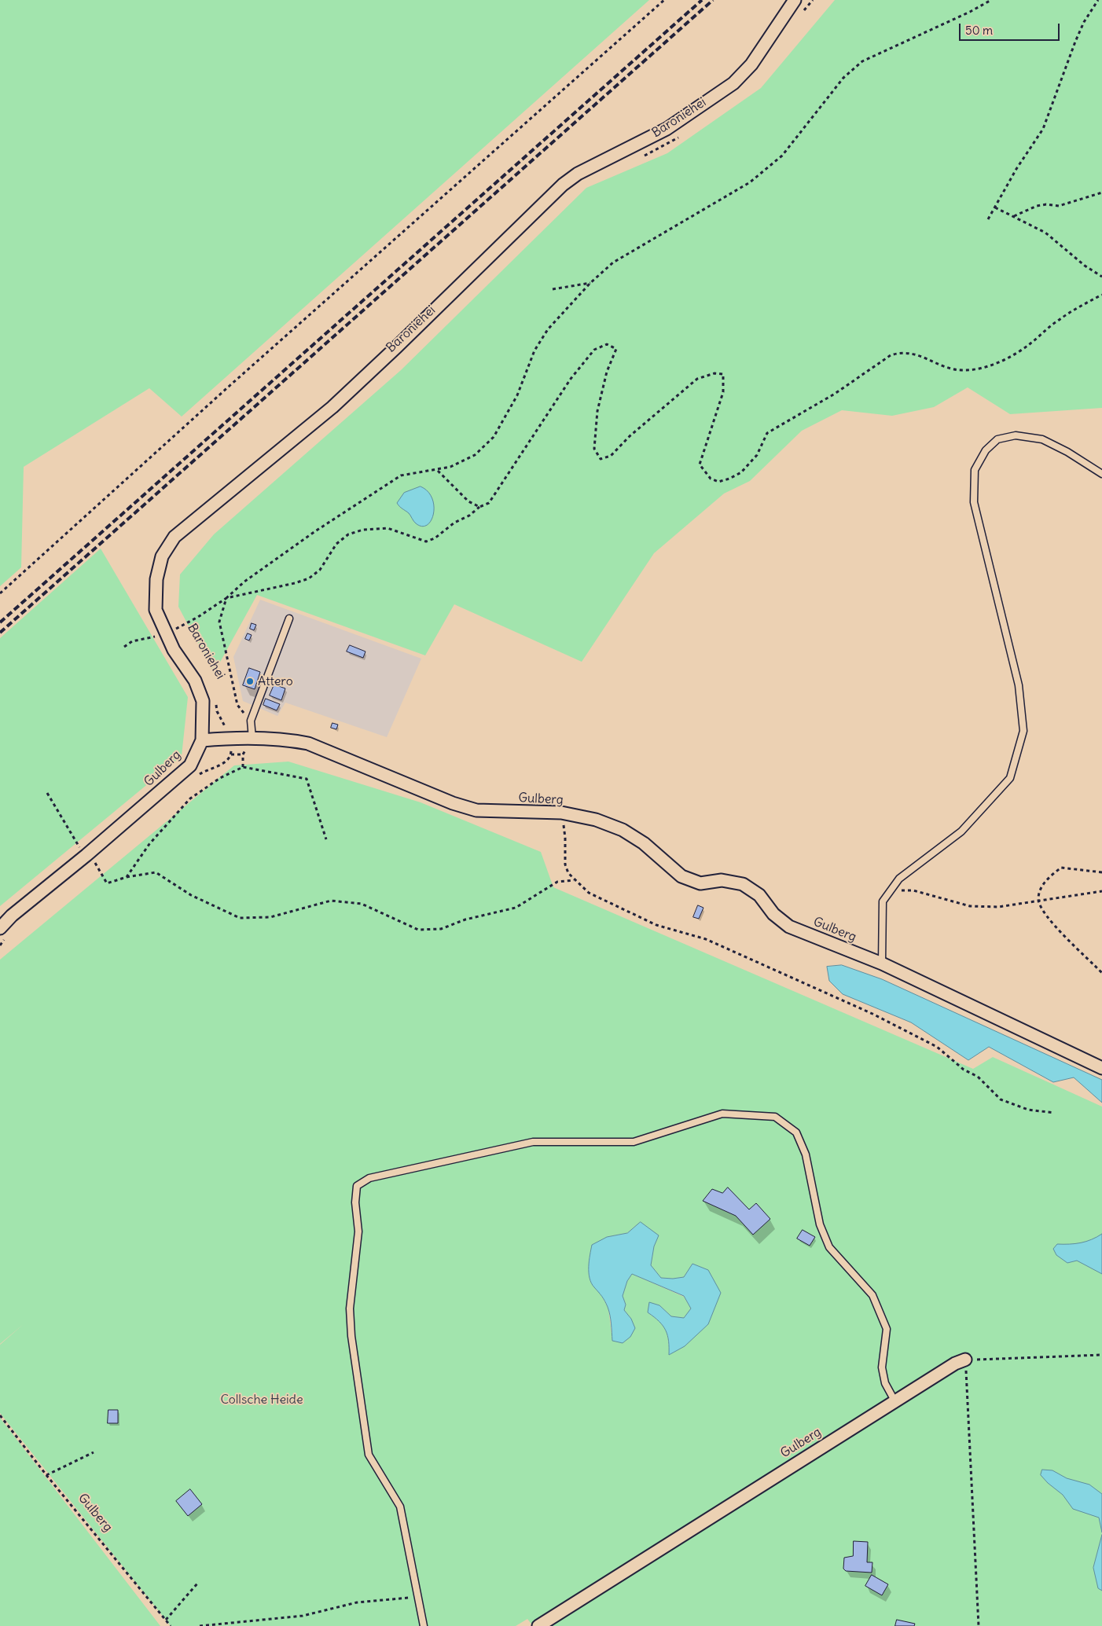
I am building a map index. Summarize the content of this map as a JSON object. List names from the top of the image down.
{
  "streets": {
    "street": ["Baroniehei", "Gulberg"]
  },
  "crossings": [
    ["Baroniehei", "Gulberg"]
  ],
  "parks": ["Collsche Heide"],
  "places": ["Attero"],
  "scale_bar": "50 m"
}
